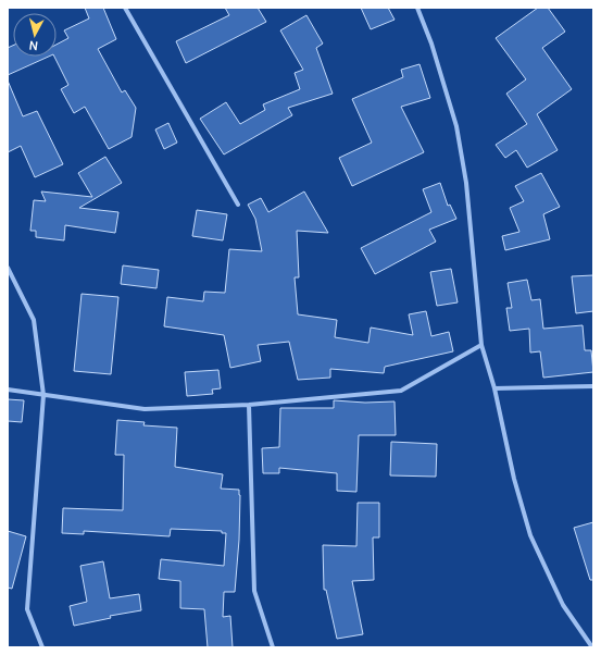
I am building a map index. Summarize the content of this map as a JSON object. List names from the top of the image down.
{
  "north": "bottom"
}
